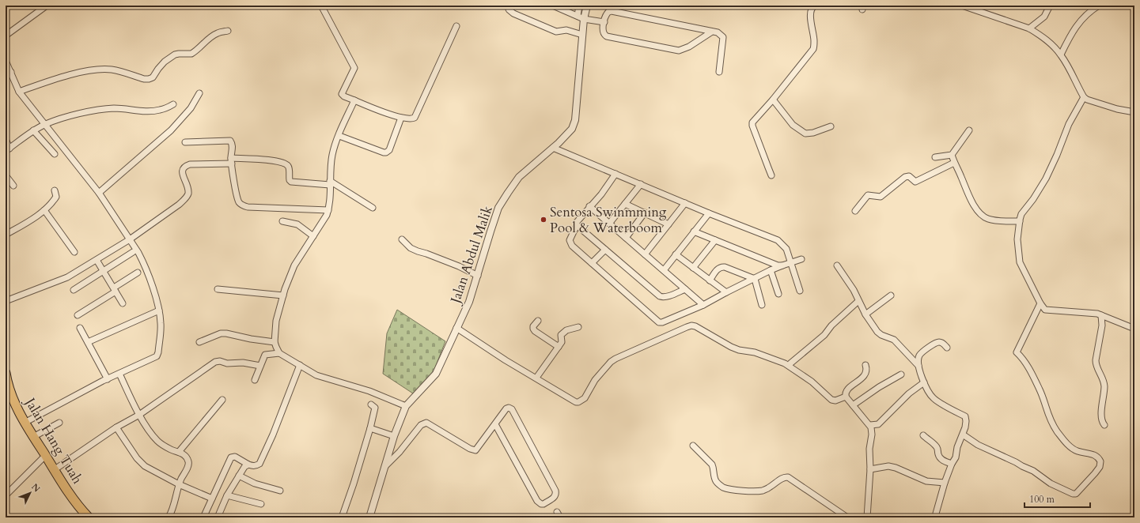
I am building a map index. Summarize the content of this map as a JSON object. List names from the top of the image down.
{
  "streets": {
    "main road": ["Jalan Hang Tuah"],
    "street": ["Jalan Abdul Malik"]
  },
  "places": ["Sentosa Swinmming Pool & Waterboom"],
  "scale_bar": "100 m",
  "north": "top right"
}
